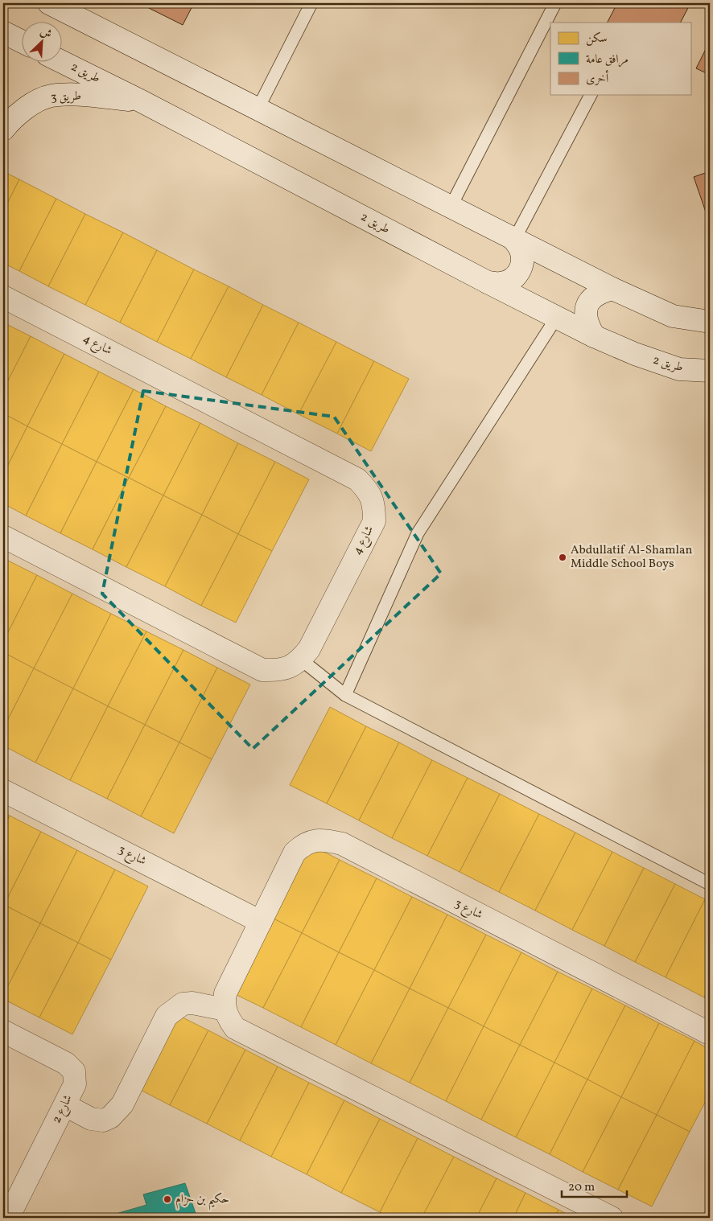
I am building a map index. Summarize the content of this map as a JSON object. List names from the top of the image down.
{
  "streets": {
    "street": [
      "طريق 2",
      "طريق 3",
      "شارع 4",
      "شارع 3",
      "شارع 2"
    ]
  },
  "crossings": [
    ["طريق 2", "طريق 3"]
  ],
  "places": ["Abdullatif Al-Shamlan Middle School Boys", "حكيم بن حزام"],
  "legend": ["سكن", "مرافق عامة", "أخرى"],
  "scale_bar": "20 m",
  "north": "top right"
}
